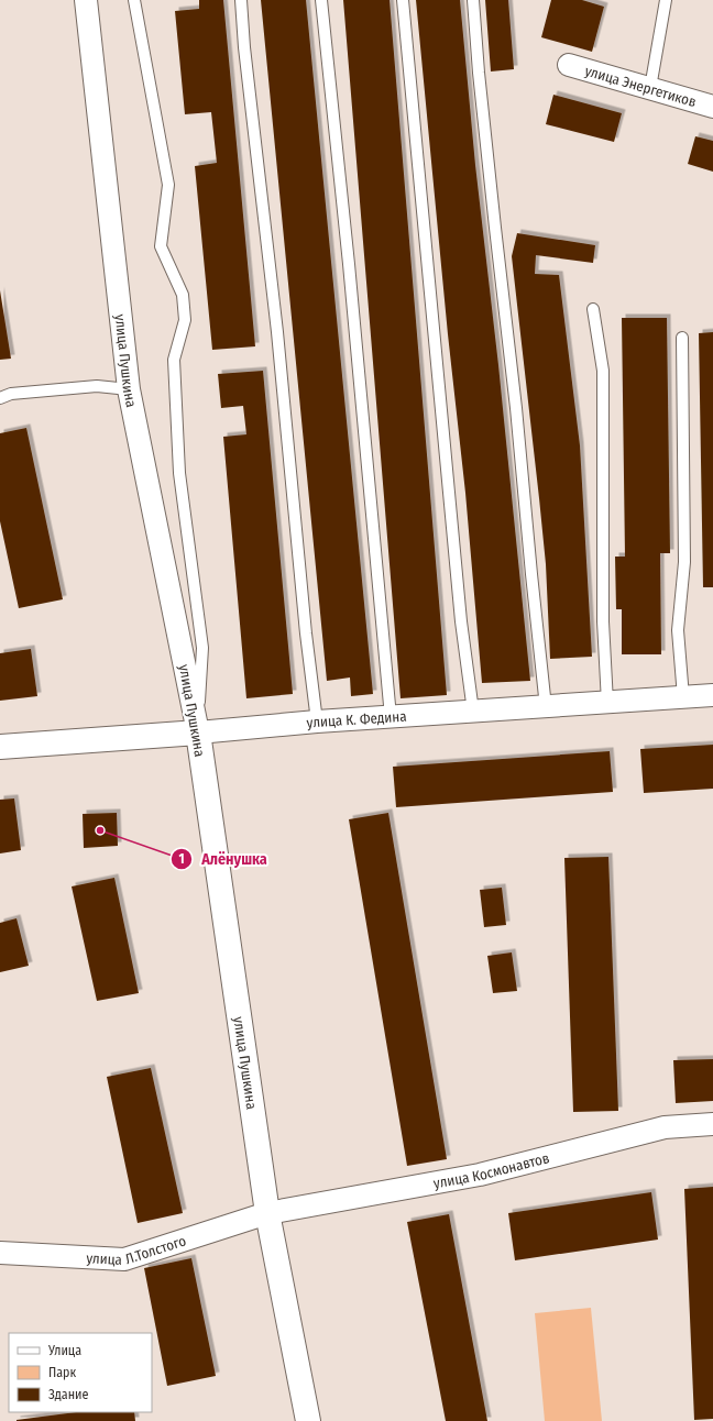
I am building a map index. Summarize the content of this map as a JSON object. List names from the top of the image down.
{
  "streets": {
    "street": [
      "улица Энергетиков",
      "улица Пушкина",
      "улица К. Федина",
      "улица Космонавтов",
      "улица Л.Толстого"
    ]
  },
  "crossings": [
    ["улица Пушкина", "улица К. Федина"],
    ["улица Пушкина", "улица Космонавтов"],
    ["улица Пушкина", "улица Л.Толстого"],
    ["улица Космонавтов", "улица Л.Толстого"]
  ],
  "places": ["Алёнушка"],
  "legend": ["Улица", "Парк", "Здание"]
}
